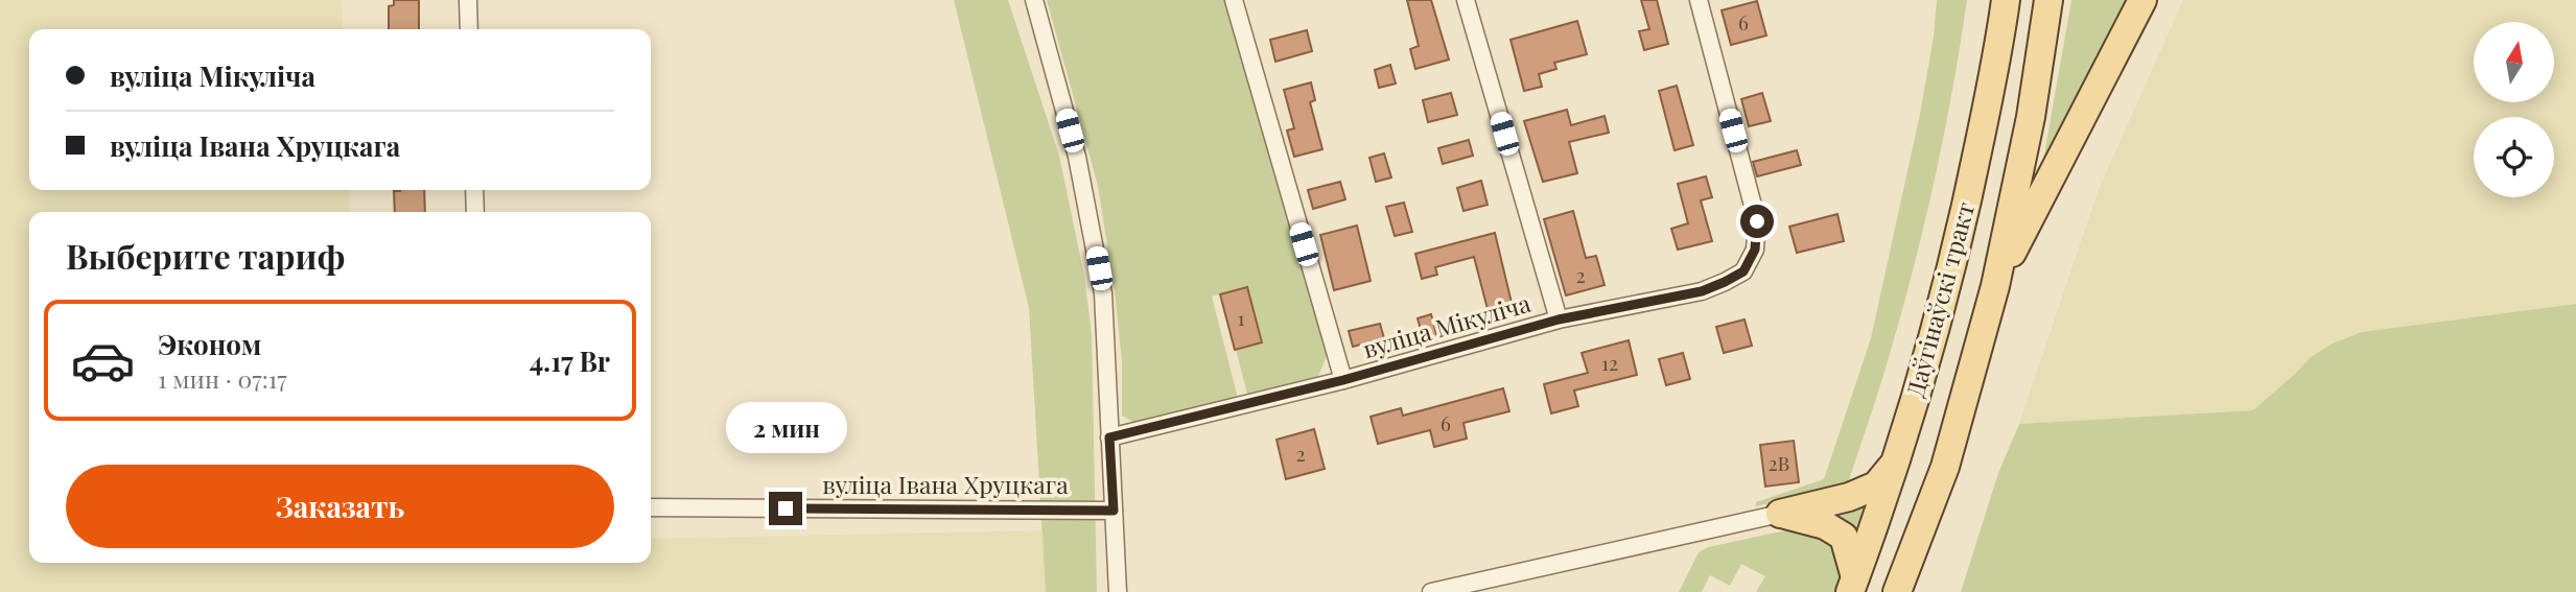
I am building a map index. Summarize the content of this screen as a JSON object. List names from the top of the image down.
{
  "streets": {
    "main road": ["Даўгінаўскі тракт"],
    "street": ["вуліца Мікуліча", "вуліца Івана Хруцкага"]
  },
  "house_numbers": [
    "6",
    "2",
    "1",
    "12",
    "6",
    "2",
    "2В"
  ],
  "north": "top",
  "page": {
    "banner": ["вуліца Мікуліча", "вуліца Івана Хруцкага"],
    "heading": "Выберите тариф",
    "list": [
      {
        "name": "Эконом",
        "note": "1 мин · 07:17",
        "value": "4.17 Br"
      }
    ],
    "bubble": "2 мин",
    "buttons": "Заказать"
  }
}
